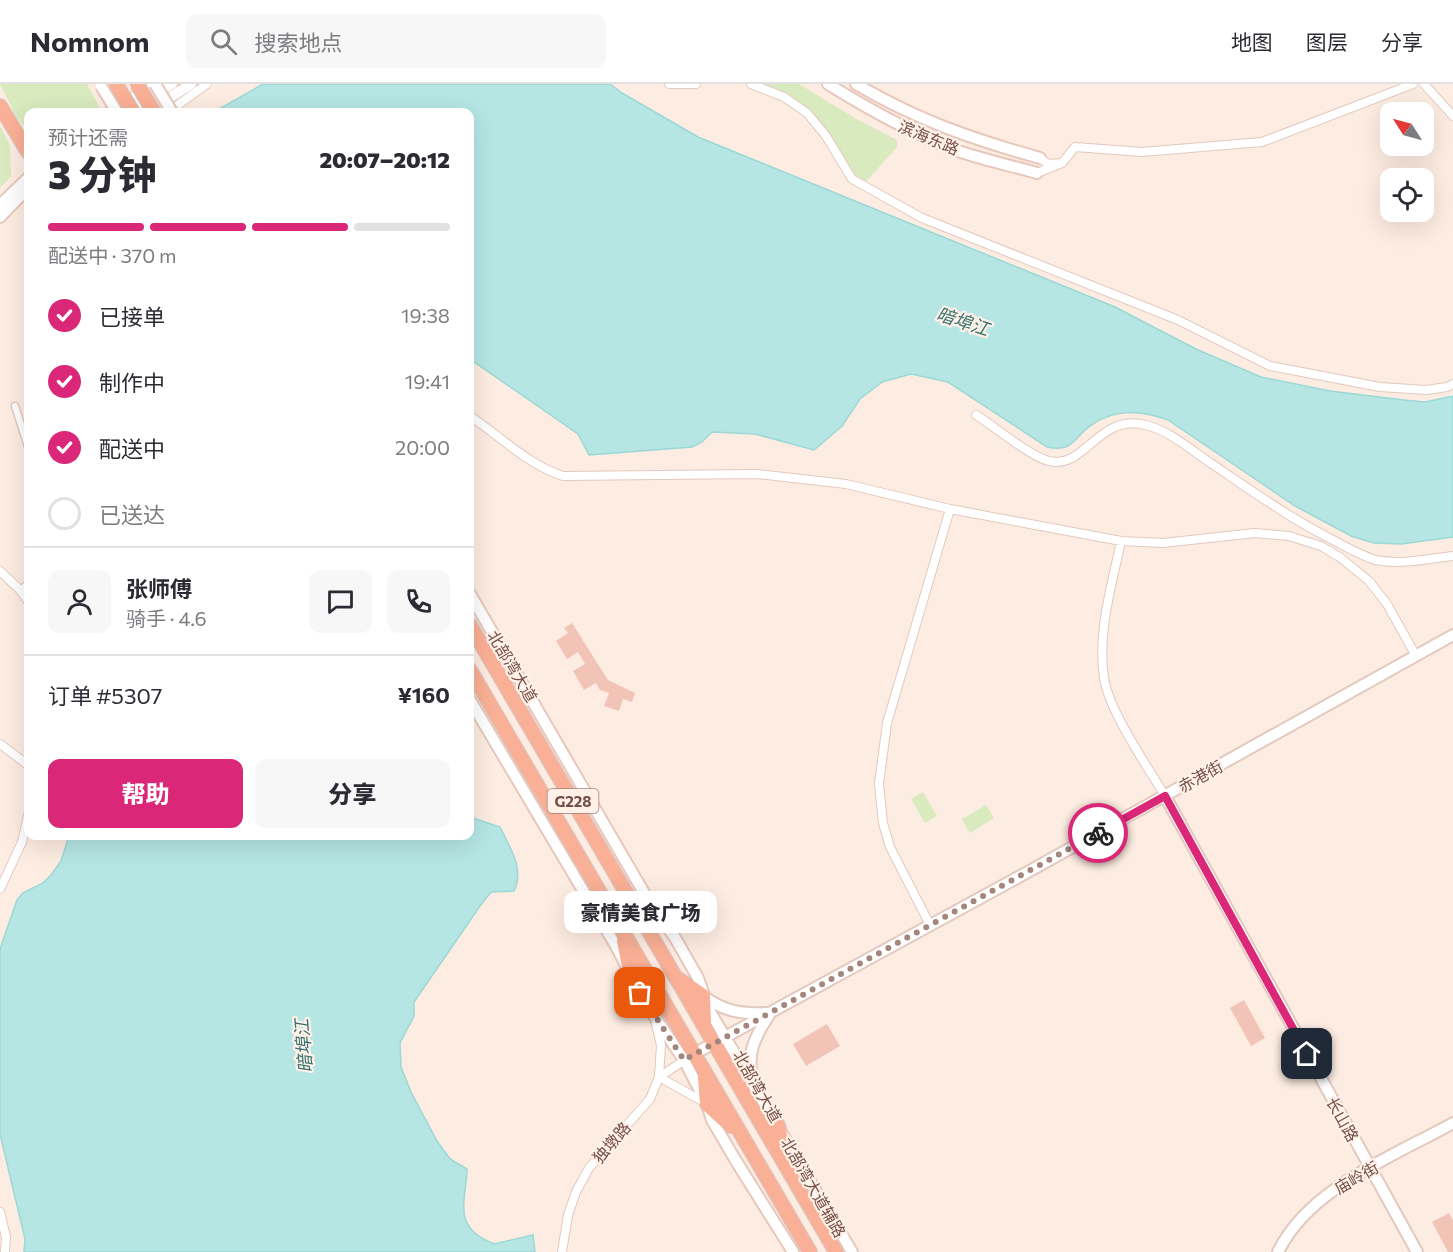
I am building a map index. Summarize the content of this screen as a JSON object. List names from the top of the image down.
{
  "streets": {
    "highway": ["北部湾大道", "G228"],
    "main road": [
      "滨海东路",
      "赤港街",
      "长山路",
      "庙岭街",
      "北部湾大道辅路"
    ],
    "street": ["独墩路"]
  },
  "crossings": [
    ["北部湾大道", "赤港街"],
    ["北部湾大道", "北部湾大道辅路"],
    ["赤港街", "G228"],
    ["赤港街", "长山路"],
    ["赤港街", "独墩路"],
    ["赤港街", "北部湾大道辅路"],
    ["G228", "独墩路"],
    ["长山路", "庙岭街"]
  ],
  "water": ["暗埠江"],
  "places": ["豪情美食广场"],
  "north": "top left",
  "page": {
    "header": "Nomnom",
    "search": "搜索地点",
    "nav": ["地图", "图层", "分享"],
    "heading": ["3 分钟", "预计还需", "20:07–20:12"],
    "panel": [
      "张师傅",
      "骑手 · 4.6",
      "订单 #5307",
      "¥160"
    ],
    "bar": "配送中 · 370 m",
    "list": [
      ["已接单", "19:38"],
      ["制作中", "19:41"],
      ["配送中", "20:00"],
      "已送达"
    ],
    "buttons": ["帮助", "分享"],
    "bubble": "豪情美食广场"
  }
}
